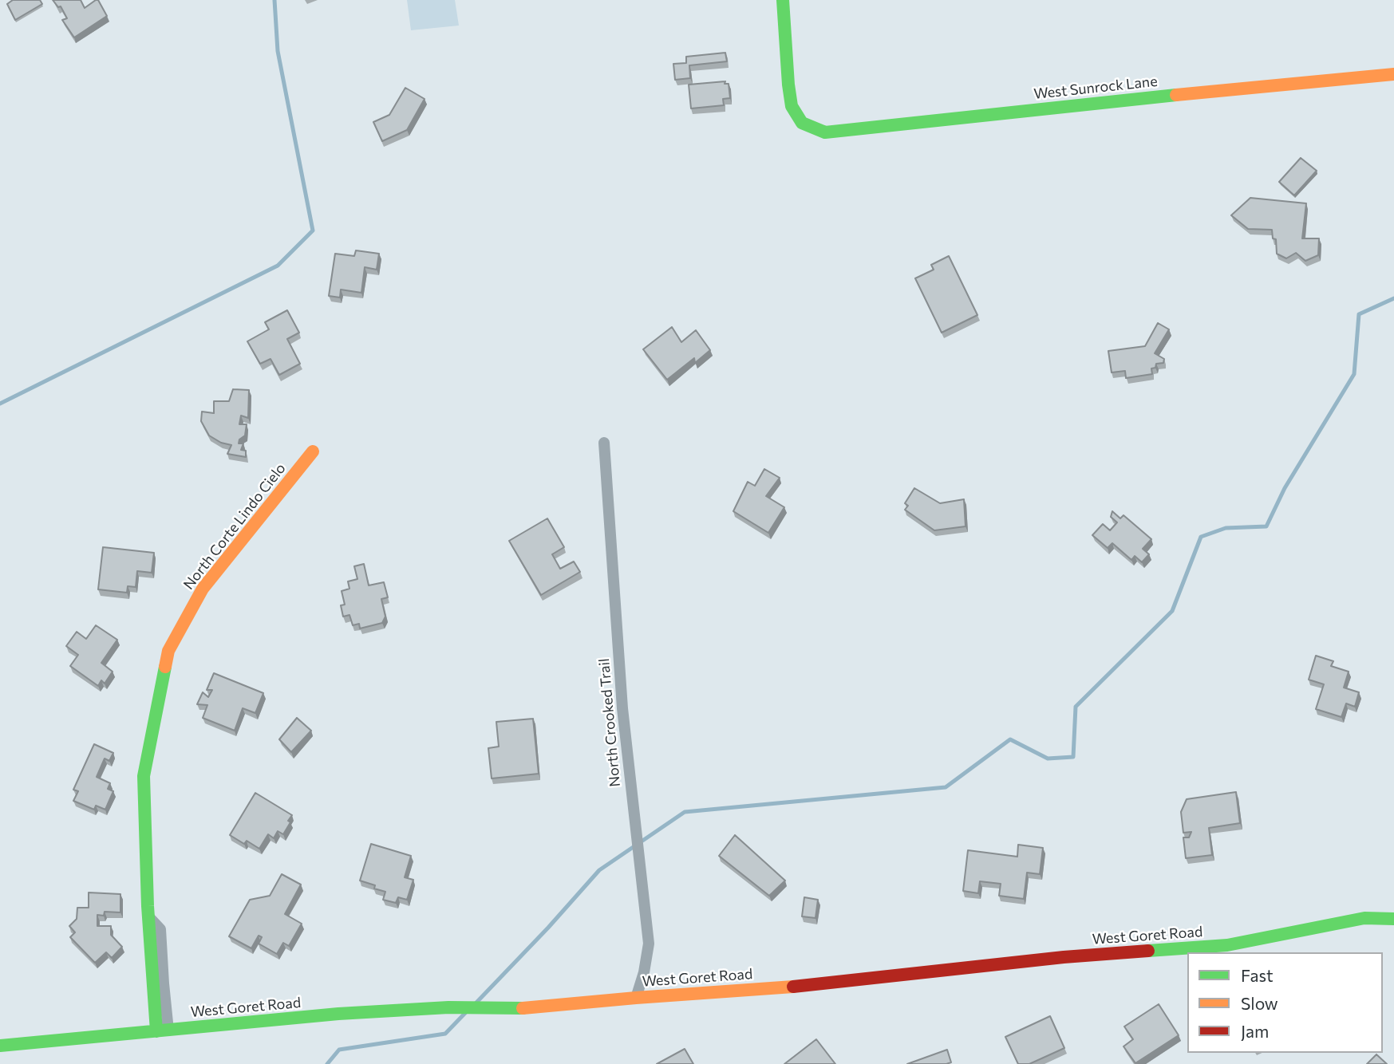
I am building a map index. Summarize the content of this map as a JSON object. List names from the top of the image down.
{
  "streets": {
    "street": [
      "West Sunrock Lane",
      "North Corte Lindo Cielo",
      "North Crooked Trail",
      "West Goret Road"
    ]
  },
  "crossings": [
    ["North Corte Lindo Cielo", "West Goret Road"],
    ["North Crooked Trail", "West Goret Road"]
  ],
  "legend": ["Fast", "Slow", "Jam"]
}
